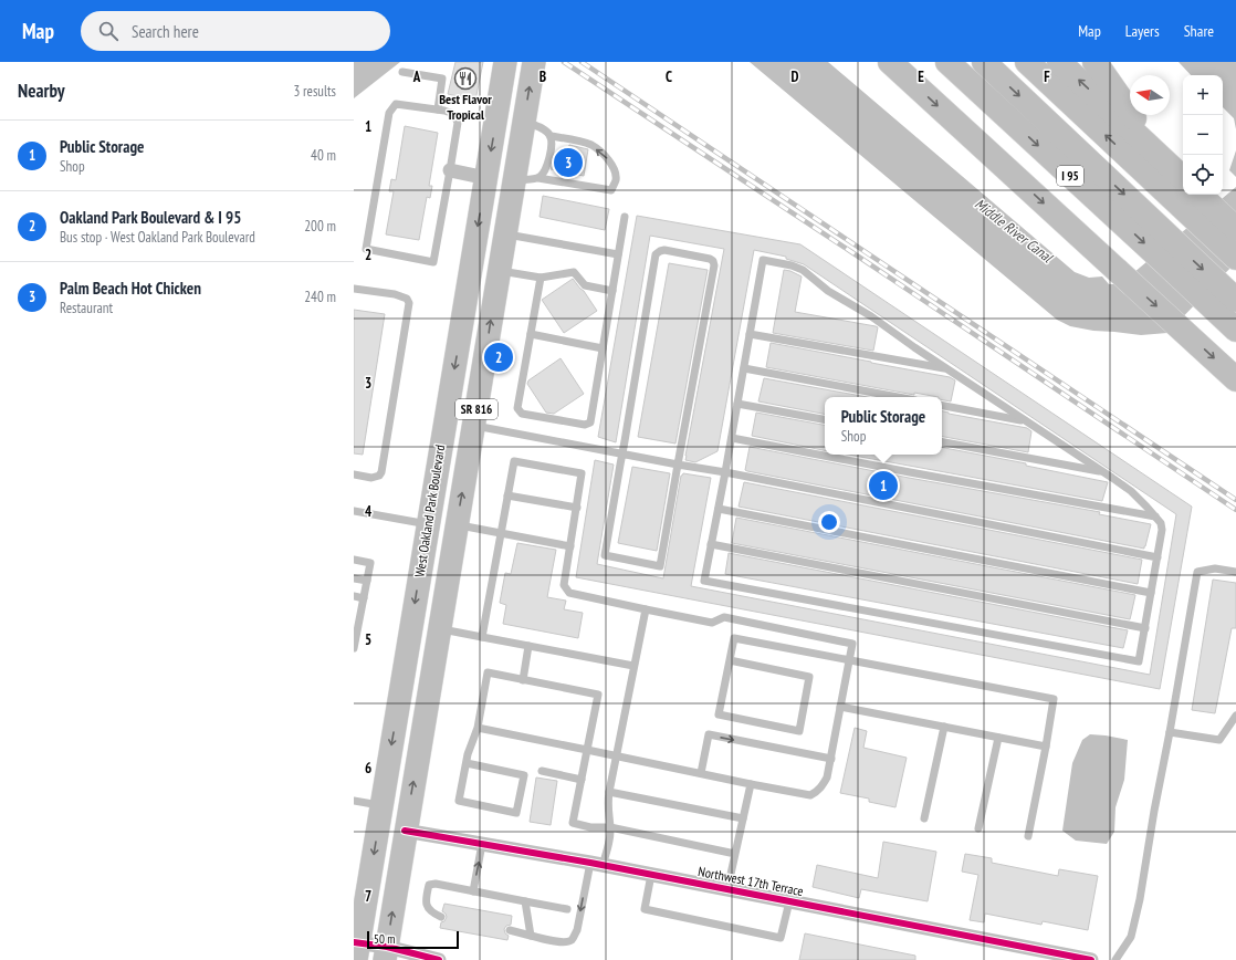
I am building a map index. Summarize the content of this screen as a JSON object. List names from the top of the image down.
{
  "streets": {
    "highway": ["I 95"],
    "main road": ["SR 816", "West Oakland Park Boulevard"],
    "street": ["Northwest 17th Terrace"]
  },
  "crossings": [
    ["SR 816", "Northwest 17th Terrace"]
  ],
  "water": ["Middle River Canal"],
  "places": {
    "restaurant": ["Best Flavor Tropical"]
  },
  "scale_bar": "50 m",
  "north": "left",
  "page": {
    "header": "Map",
    "search": "Search here",
    "nav": ["Map", "Layers", "Share"],
    "heading": ["Nearby", "3 results"],
    "map_buttons": ["+", "−"],
    "list": [
      {
        "mark": "1",
        "name": "Public Storage",
        "note": "Shop",
        "value": "40 m"
      },
      {
        "mark": "2",
        "name": "Oakland Park Boulevard & I 95",
        "note": "Bus stop · West Oakland Park Boulevard",
        "value": "200 m"
      },
      {
        "mark": "3",
        "name": "Palm Beach Hot Chicken",
        "note": "Restaurant",
        "value": "240 m"
      }
    ],
    "pins": ["3", "2", "1"],
    "popup": ["Public Storage", "Shop"],
    "scale": "50 m"
  },
  "grid": {
    "columns": [
      "A",
      "B",
      "C",
      "D",
      "E",
      "F"
    ],
    "rows": [
      "1",
      "2",
      "3",
      "4",
      "5",
      "6",
      "7"
    ]
  }
}
